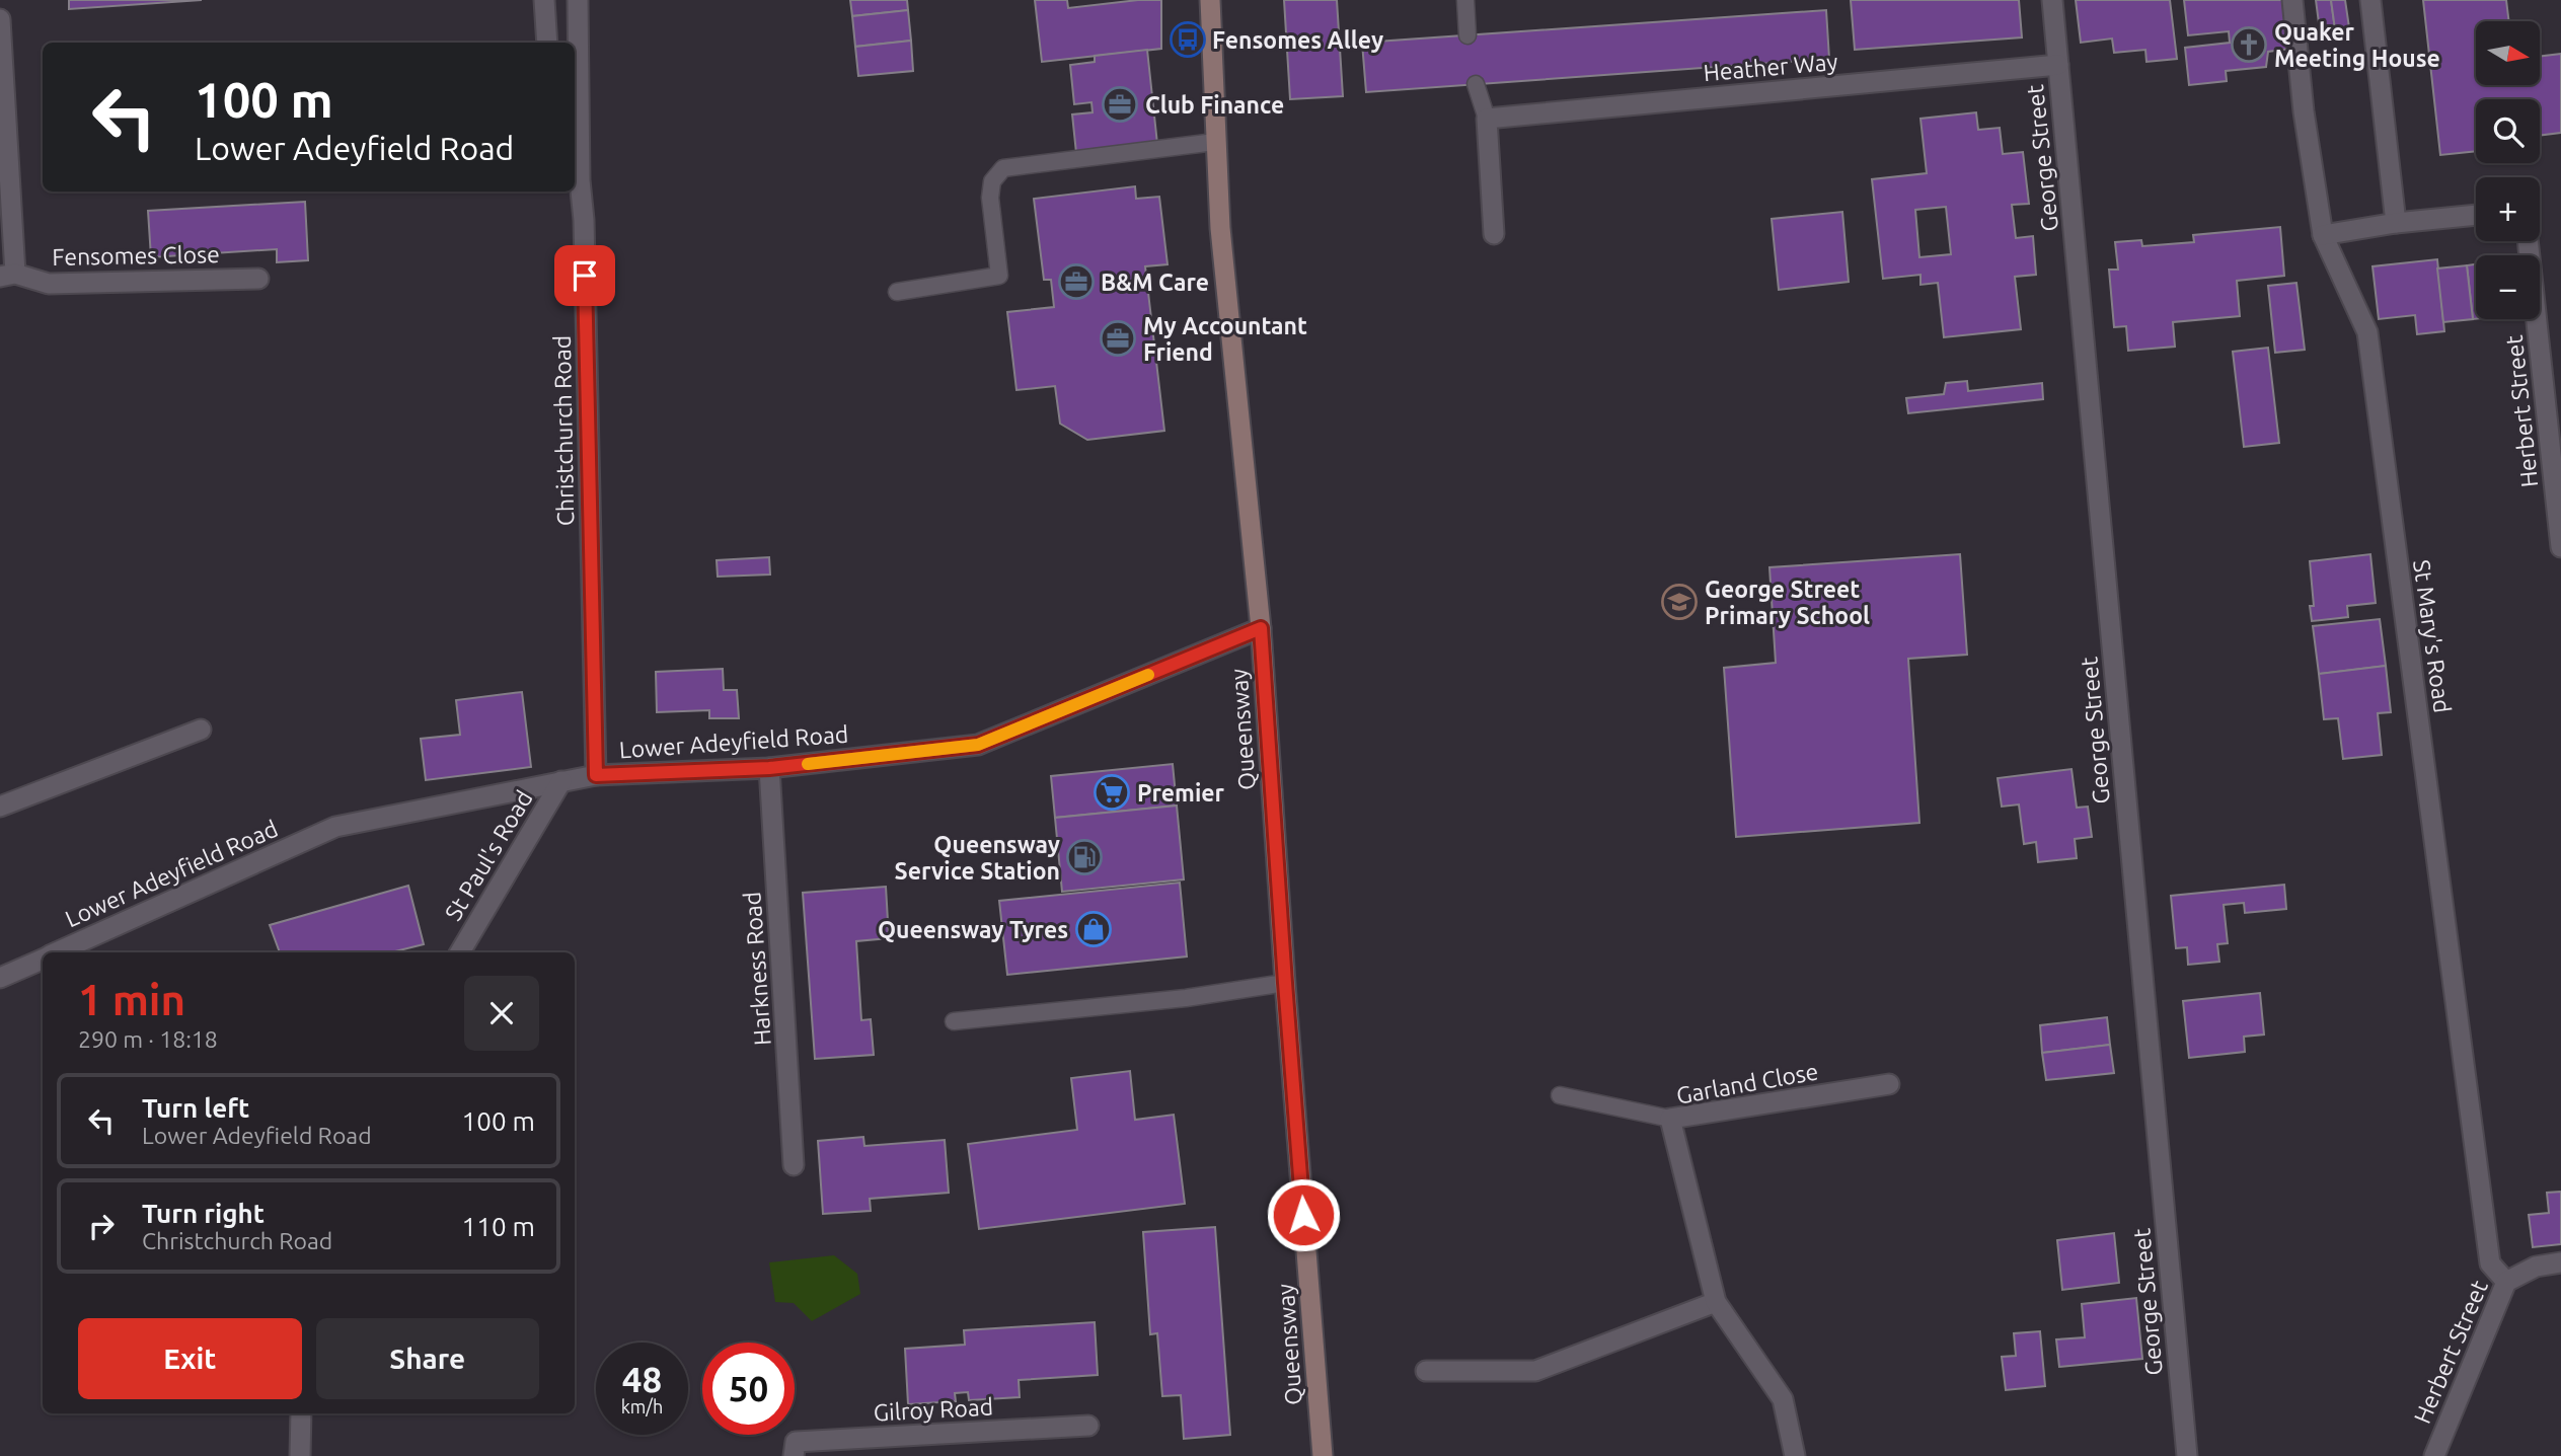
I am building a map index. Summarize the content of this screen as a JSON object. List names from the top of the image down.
{
  "streets": {
    "main road": ["Queensway"],
    "street": [
      "Heather Way",
      "George Street",
      "Fensomes Close",
      "Herbert Street",
      "Christchurch Road",
      "St Mary's Road",
      "Lower Adeyfield Road",
      "St Paul's Road",
      "Harkness Road",
      "Garland Close",
      "Gilroy Road"
    ]
  },
  "crossings": [
    ["Heather Way", "George Street"],
    ["Herbert Street", "St Mary's Road"],
    ["Christchurch Road", "Lower Adeyfield Road"],
    ["Queensway", "Lower Adeyfield Road"],
    ["Lower Adeyfield Road", "St Paul's Road"],
    ["Lower Adeyfield Road", "Harkness Road"]
  ],
  "places": {
    "bus stop": ["Fensomes Alley"],
    "church": ["Quaker Meeting House"],
    "office": ["Club Finance", "B&M Care", "My Accountant Friend"],
    "school or university": ["George Street Primary School"],
    "supermarket": ["Premier"],
    "fuel station": ["Queensway Service Station"],
    "shop": ["Queensway Tyres"]
  },
  "north": "right",
  "page": {
    "map_buttons": ["+", "−"],
    "turn": ["100 m", "Lower Adeyfield Road"],
    "heading": ["1 min", "290 m · 18:18"],
    "list": [
      {
        "name": "Turn left",
        "note": "Lower Adeyfield Road",
        "value": "100 m"
      },
      {
        "name": "Turn right",
        "note": "Christchurch Road",
        "value": "110 m"
      }
    ],
    "buttons": ["Exit", "Share"],
    "speed": "48 km/h",
    "limit": "50"
  }
}
